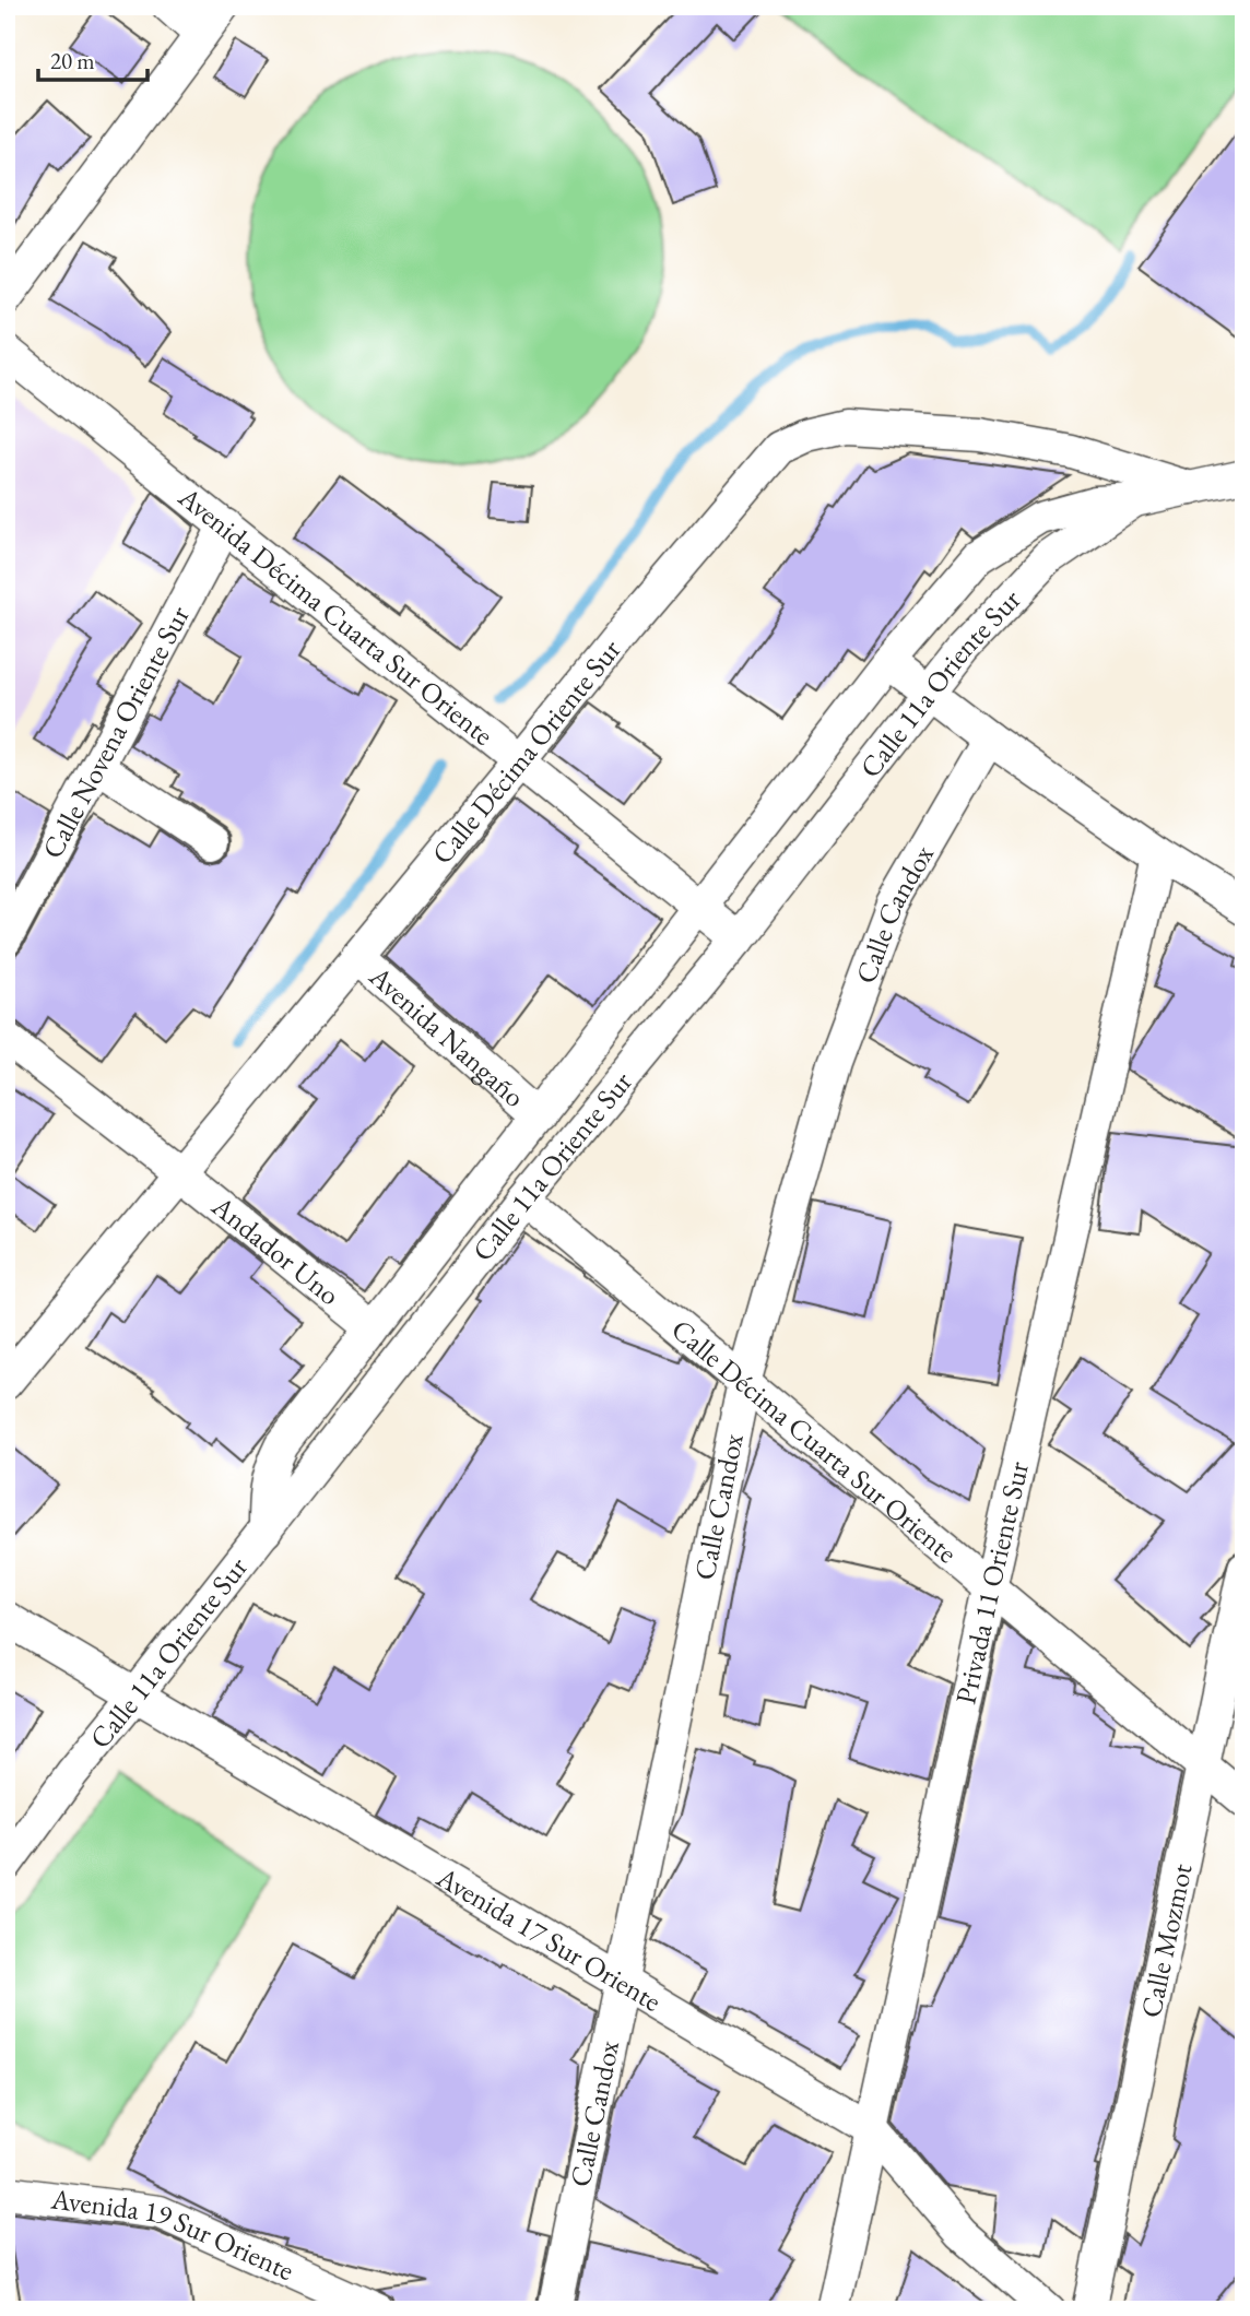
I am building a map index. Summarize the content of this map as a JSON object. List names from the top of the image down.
{
  "streets": {
    "street": [
      "Avenida Décima Cuarta Sur Oriente",
      "Calle 11a Oriente Sur",
      "Calle Novena Oriente Sur",
      "Calle Décima Oriente Sur",
      "Calle Candox",
      "Avenida Nangaño",
      "Andador Uno",
      "Calle Décima Cuarta Sur Oriente",
      "Privada 11 Oriente Sur",
      "Avenida 17 Sur Oriente",
      "Calle Mozmot",
      "Avenida 19 Sur Oriente"
    ]
  },
  "crossings": [
    ["Avenida Décima Cuarta Sur Oriente", "Calle 11a Oriente Sur"],
    ["Avenida Décima Cuarta Sur Oriente", "Calle Novena Oriente Sur"],
    ["Avenida Décima Cuarta Sur Oriente", "Calle Décima Oriente Sur"],
    ["Calle 11a Oriente Sur", "Calle Décima Oriente Sur"],
    ["Calle 11a Oriente Sur", "Avenida Nangaño"],
    ["Calle 11a Oriente Sur", "Andador Uno"],
    ["Calle 11a Oriente Sur", "Calle Décima Cuarta Sur Oriente"],
    ["Calle 11a Oriente Sur", "Avenida 17 Sur Oriente"],
    ["Calle Décima Oriente Sur", "Avenida Nangaño"],
    ["Calle Décima Oriente Sur", "Andador Uno"],
    ["Calle Candox", "Calle Décima Cuarta Sur Oriente"],
    ["Calle Candox", "Avenida 17 Sur Oriente"],
    ["Calle Décima Cuarta Sur Oriente", "Privada 11 Oriente Sur"],
    ["Calle Décima Cuarta Sur Oriente", "Calle Mozmot"],
    ["Privada 11 Oriente Sur", "Avenida 17 Sur Oriente"]
  ],
  "scale_bar": "20 m"
}
